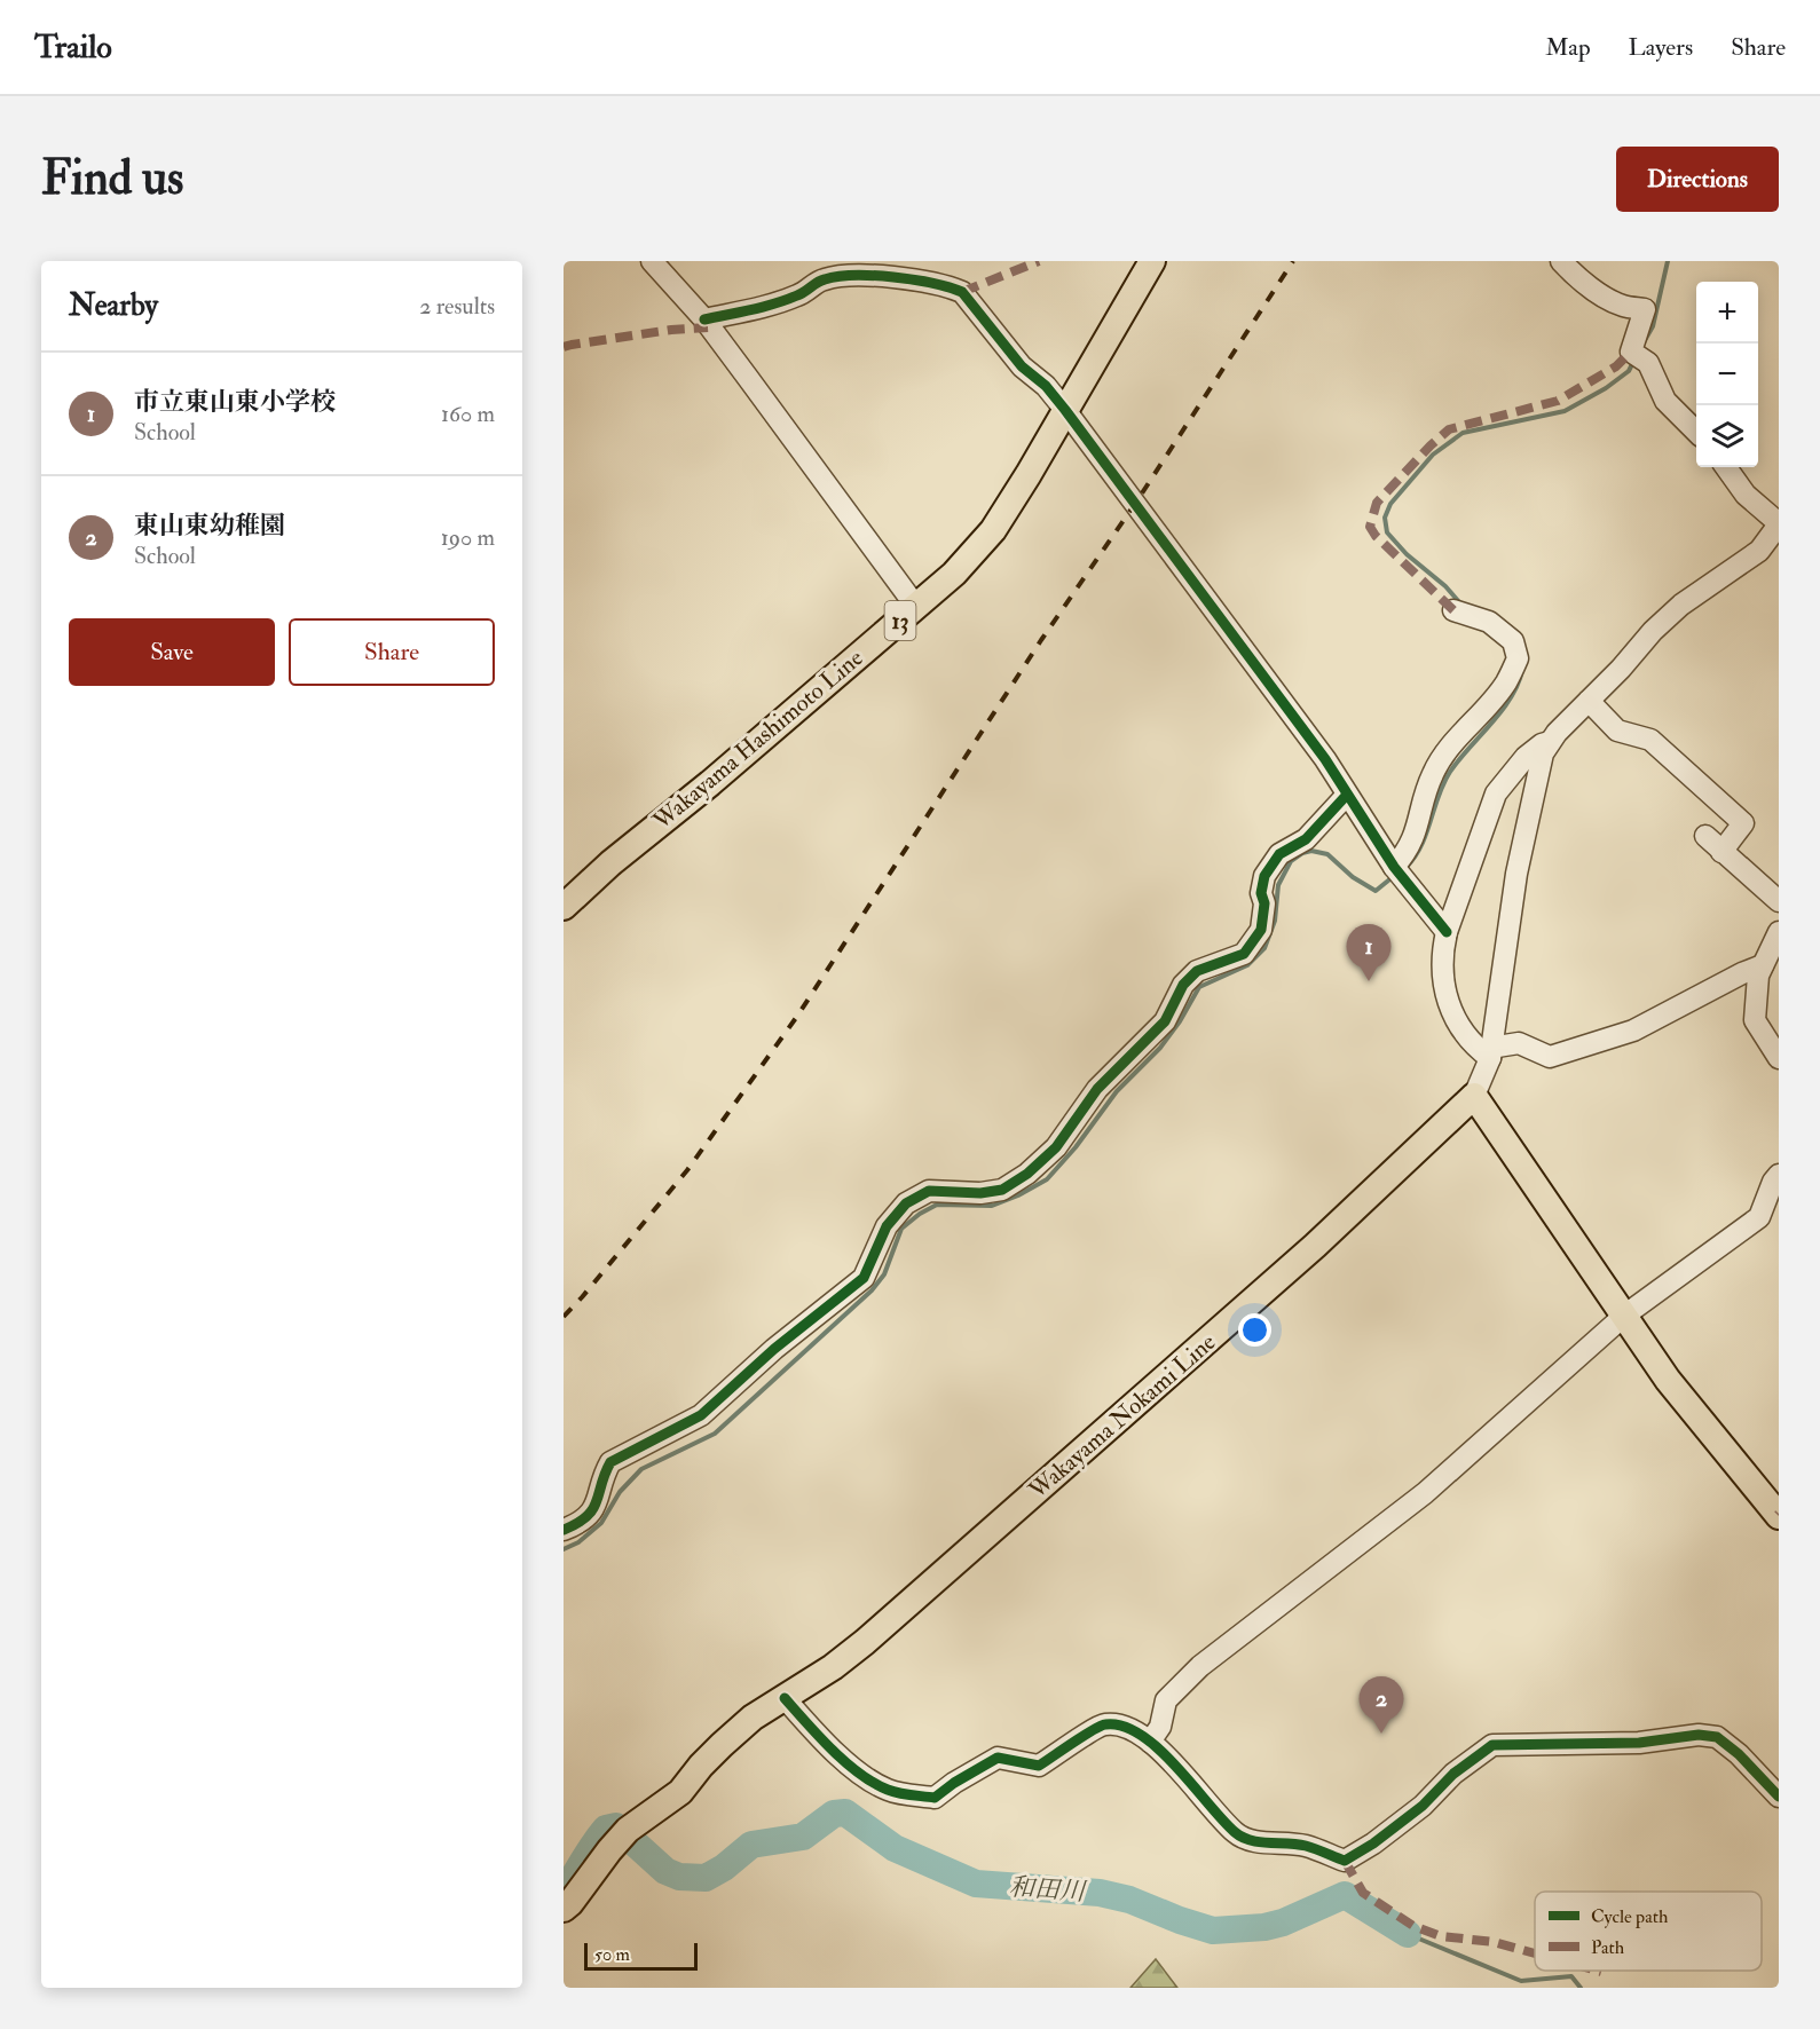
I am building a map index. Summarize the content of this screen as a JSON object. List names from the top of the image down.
{
  "streets": {
    "main road": ["13", "Wakayama Hashimoto Line", "Wakayama Nokami Line"]
  },
  "water": ["和田川"],
  "legend": ["Cycle path", "Path"],
  "scale_bar": "50 m",
  "page": {
    "header": "Trailo",
    "nav": ["Map", "Layers", "Share"],
    "buttons": [
      "Directions",
      ["Save", "Share"]
    ],
    "title": "Find us",
    "heading": ["Nearby", "2 results"],
    "map_buttons": ["+", "−"],
    "list": [
      {
        "mark": "1",
        "name": "市立東山東小学校",
        "note": "School",
        "value": "160 m"
      },
      {
        "mark": "2",
        "name": "東山東幼稚園",
        "note": "School",
        "value": "190 m"
      }
    ],
    "pins": ["1", "2"],
    "scale": "50 m"
  }
}
